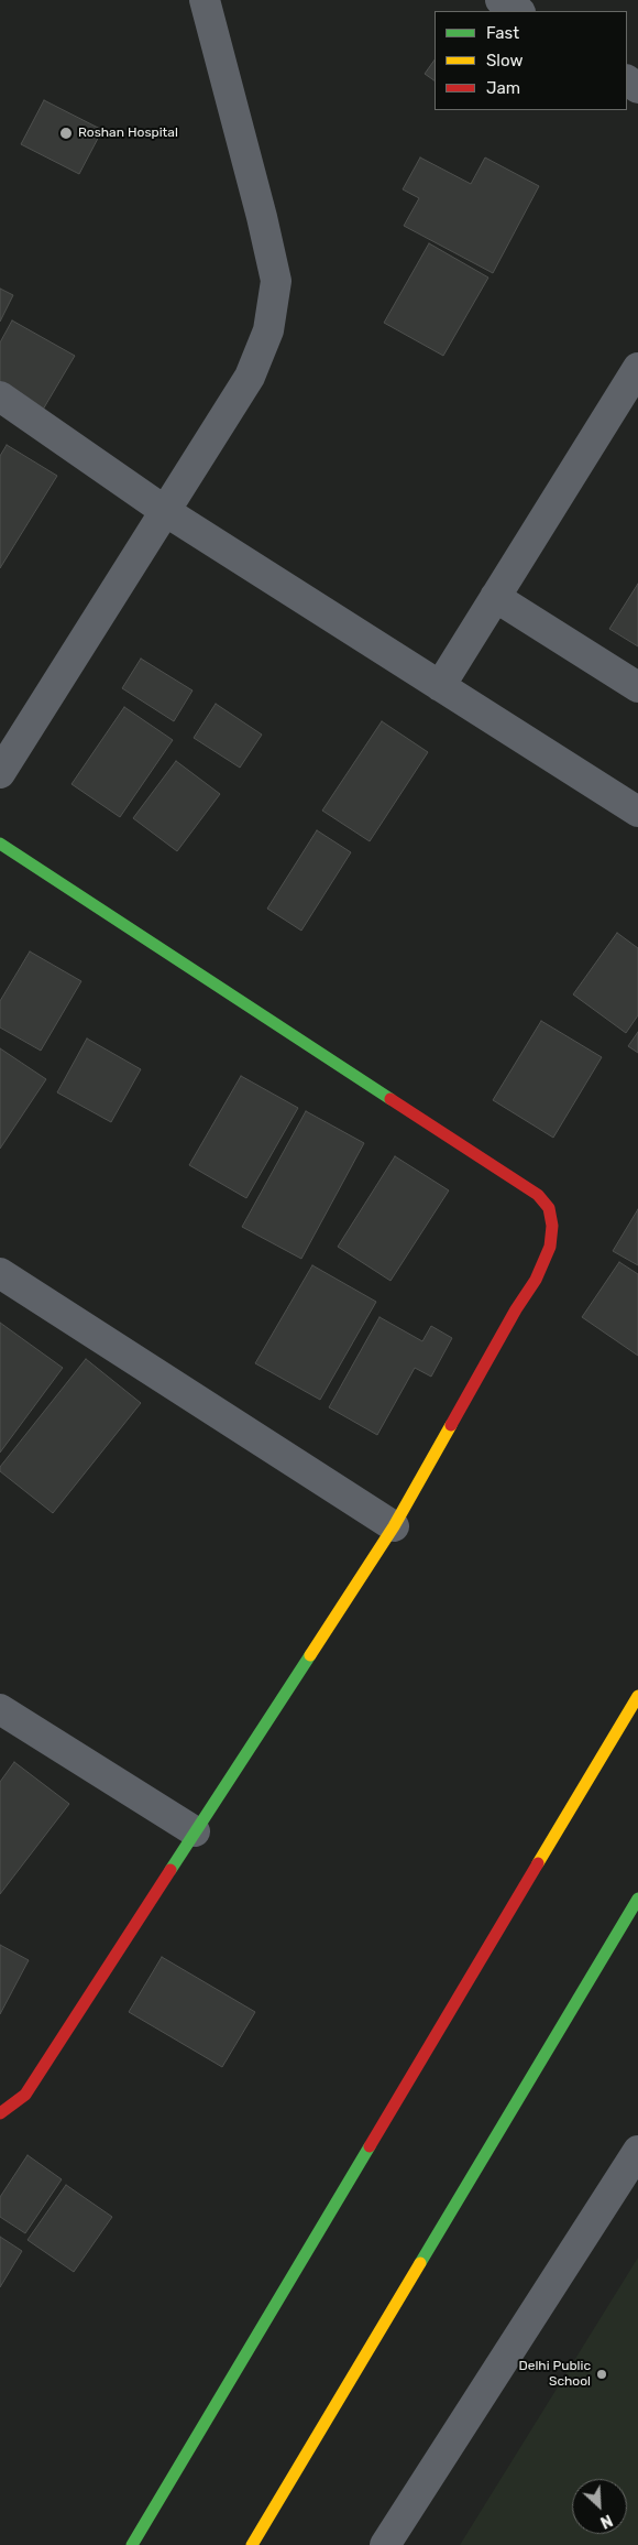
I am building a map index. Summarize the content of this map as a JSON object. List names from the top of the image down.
{
  "places": ["Roshan Hospital", "Delhi Public School"],
  "legend": ["Fast", "Slow", "Jam"],
  "north": "bottom right"
}
